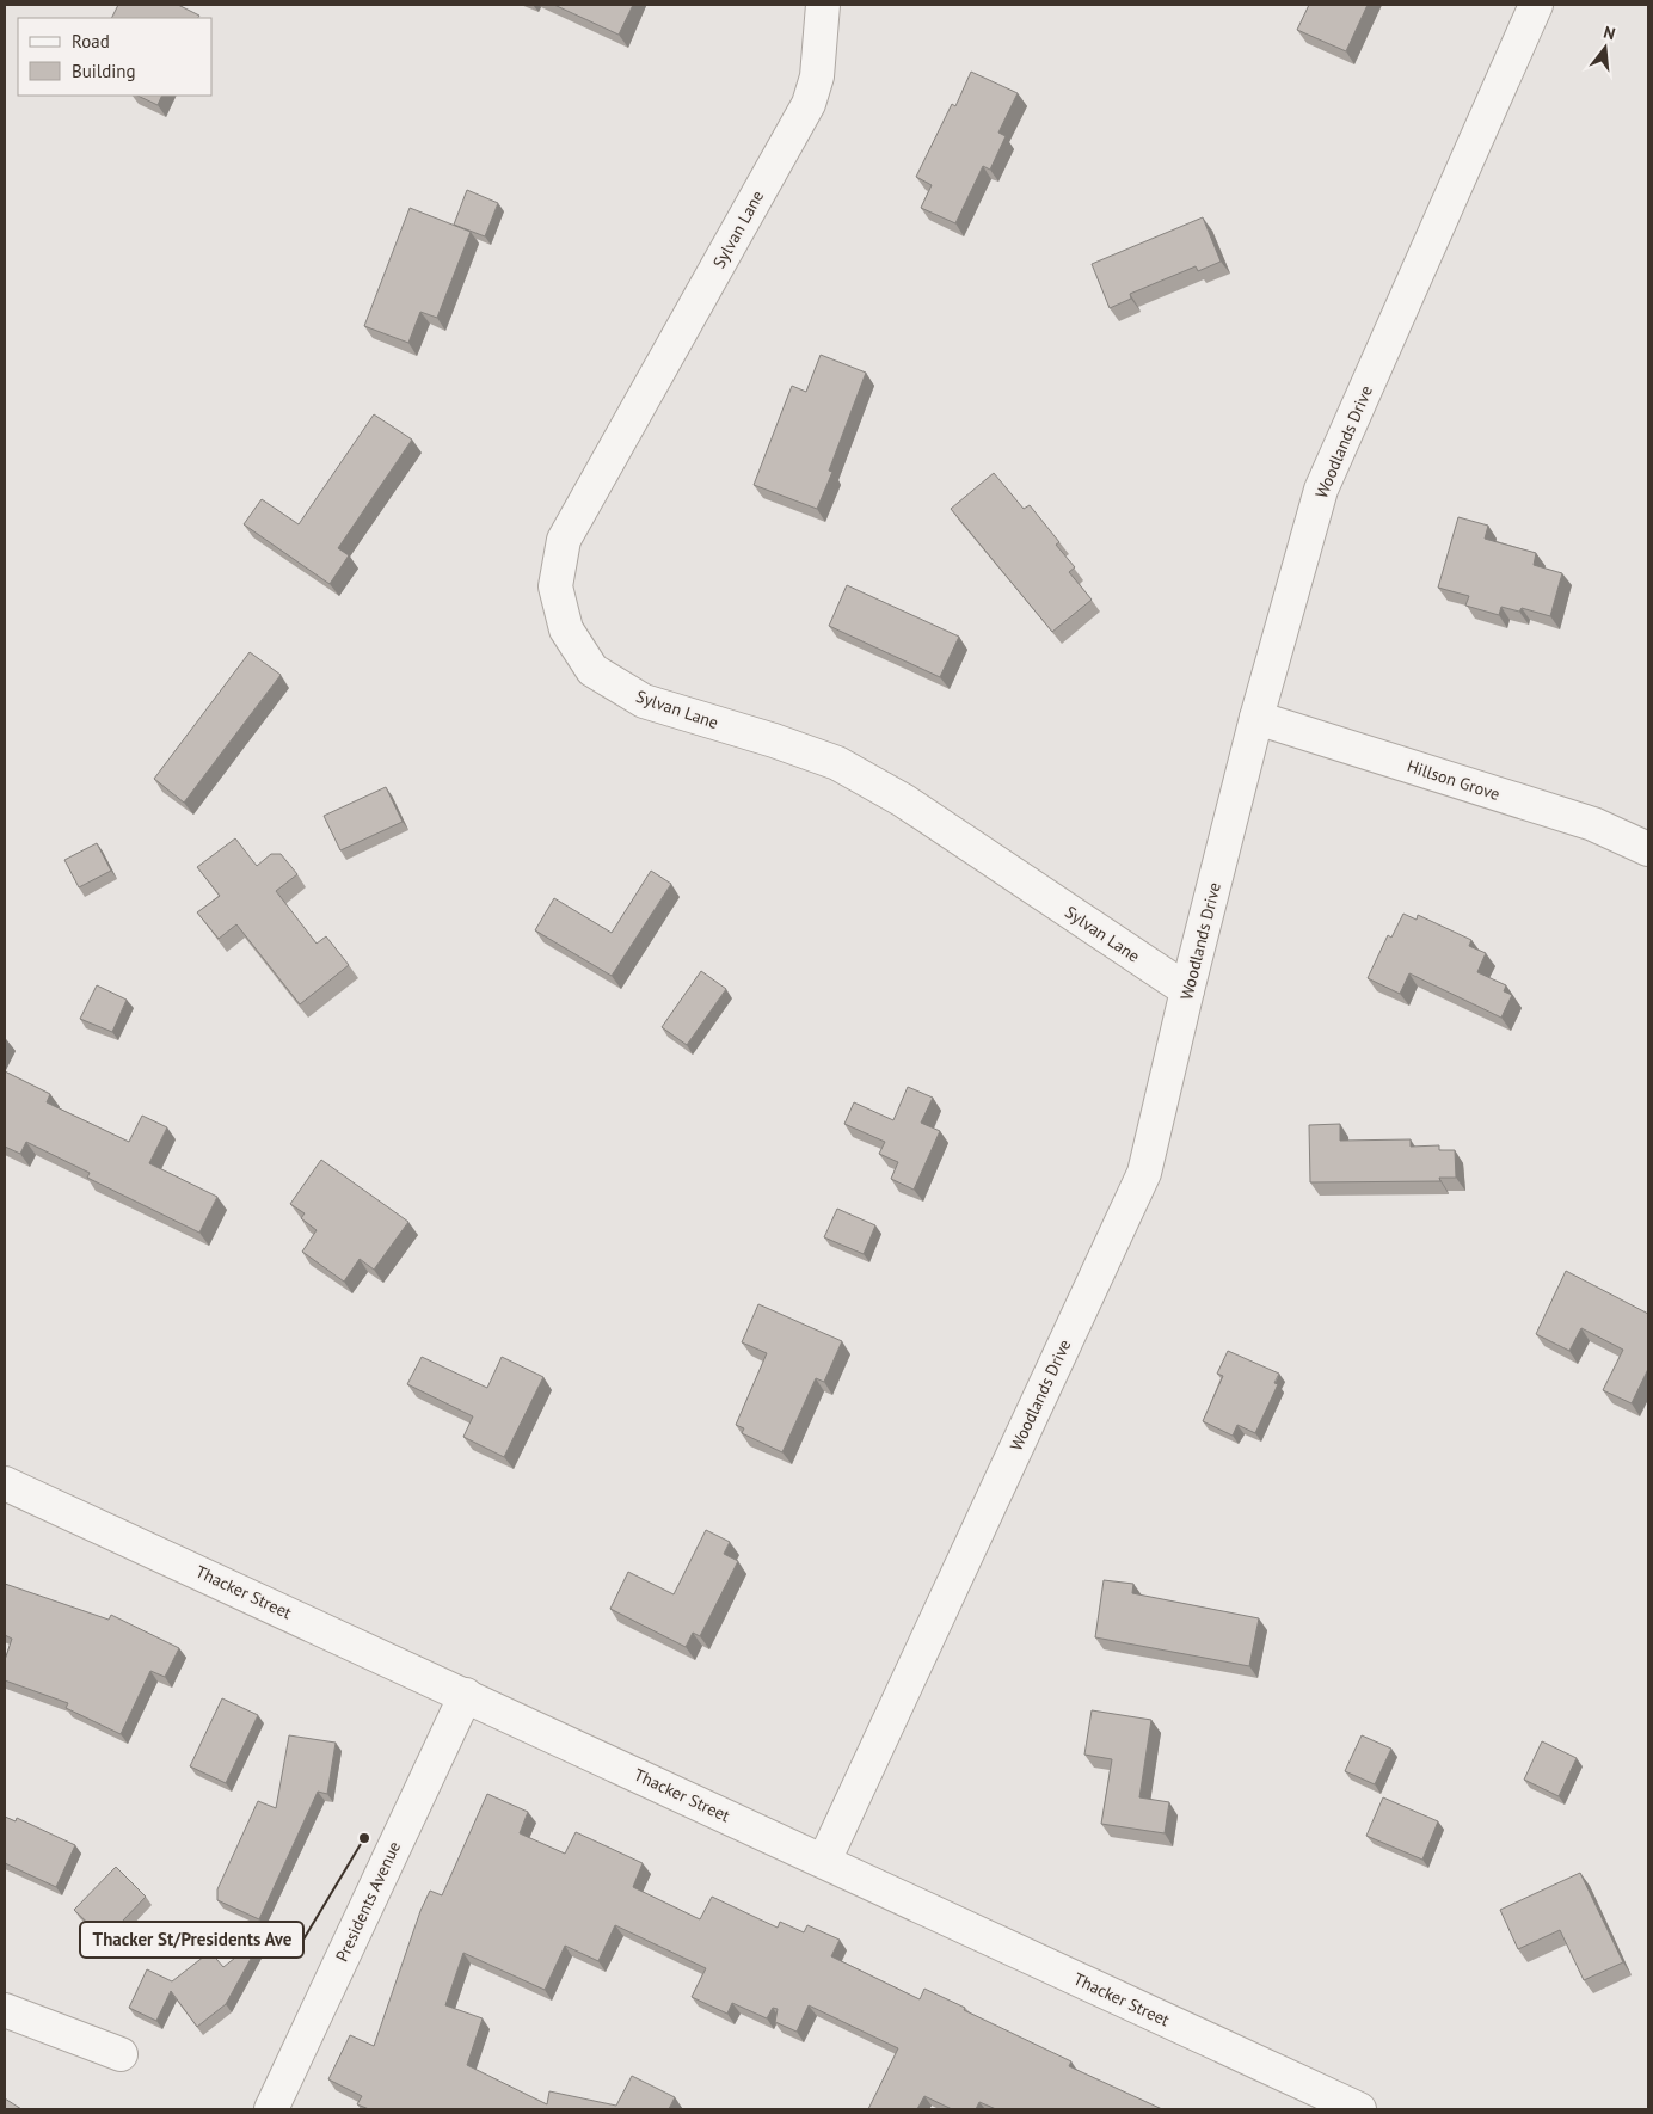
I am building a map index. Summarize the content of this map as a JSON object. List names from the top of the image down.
{
  "streets": {
    "street": [
      "Sylvan Lane",
      "Woodlands Drive",
      "Hillson Grove",
      "Thacker Street",
      "Presidents Avenue"
    ]
  },
  "crossings": [
    ["Sylvan Lane", "Woodlands Drive"],
    ["Woodlands Drive", "Hillson Grove"],
    ["Woodlands Drive", "Thacker Street"],
    ["Thacker Street", "Presidents Avenue"]
  ],
  "places": ["Thacker St/Presidents Ave"],
  "legend": ["Road", "Building"],
  "north": "top"
}
